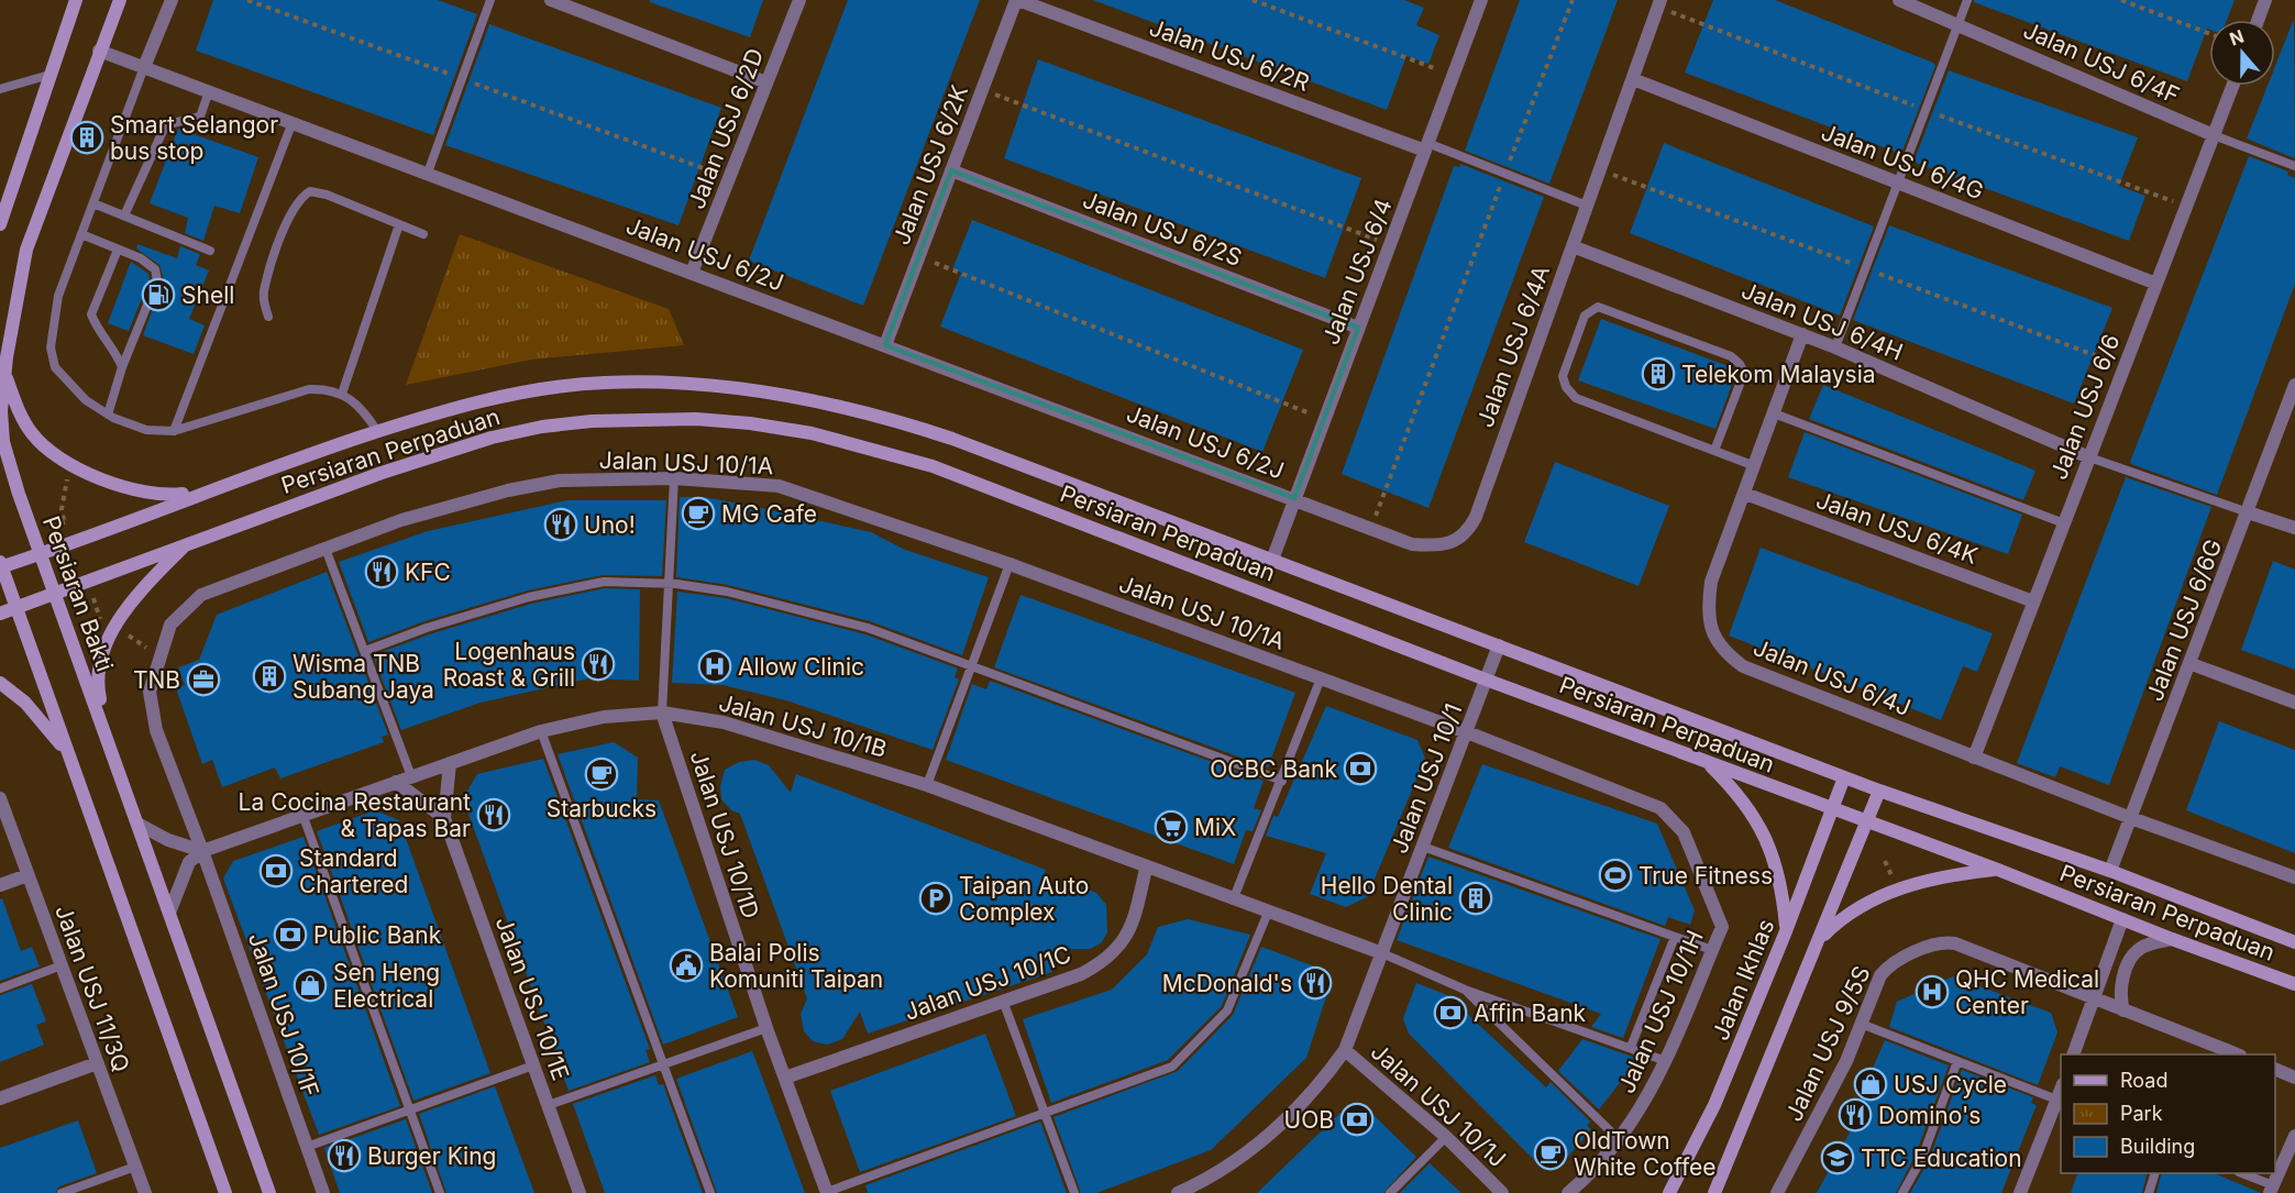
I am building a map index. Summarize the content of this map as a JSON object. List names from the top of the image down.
{
  "streets": {
    "main road": ["Persiaran Perpaduan", "Persiaran Bakti", "Jalan Ikhlas"],
    "street": [
      "Jalan USJ 6/2R",
      "Jalan USJ 6/4F",
      "Jalan USJ 6/2D",
      "Jalan USJ 6/4G",
      "Jalan USJ 6/2K",
      "Jalan USJ 6/2S",
      "Jalan USJ 6/2J",
      "Jalan USJ 6/4",
      "Jalan USJ 6/4H",
      "Jalan USJ 6/4A",
      "Jalan USJ 6/6",
      "Jalan USJ 10/1A",
      "Jalan USJ 6/4K",
      "Jalan USJ 6/6G",
      "Jalan USJ 6/4J",
      "Jalan USJ 10/1B",
      "Jalan USJ 10/1",
      "Jalan USJ 10/1D",
      "Jalan USJ 10/1C",
      "Jalan USJ 11/3Q",
      "Jalan USJ 10/1E",
      "Jalan USJ 10/1H",
      "Jalan USJ 10/1F",
      "Jalan USJ 9/5S",
      "Jalan USJ 10/1J"
    ]
  },
  "crossings": [
    ["Jalan USJ 6/2R", "Jalan USJ 6/2K"],
    ["Jalan USJ 6/2R", "Jalan USJ 6/4"],
    ["Jalan USJ 6/4F", "Jalan USJ 6/6"],
    ["Jalan USJ 6/2D", "Jalan USJ 6/2J"],
    ["Jalan USJ 6/4G", "Jalan USJ 6/4A"],
    ["Jalan USJ 6/4G", "Jalan USJ 6/6"],
    ["Jalan USJ 6/2K", "Jalan USJ 6/2S"],
    ["Jalan USJ 6/2K", "Jalan USJ 6/2J"],
    ["Jalan USJ 6/2S", "Jalan USJ 6/4"],
    ["Jalan USJ 6/2J", "Jalan USJ 6/4"],
    ["Jalan USJ 6/2J", "Jalan USJ 6/4A"],
    ["Jalan USJ 6/2J", "Persiaran Bakti"],
    ["Jalan USJ 6/4", "Jalan USJ 6/4A"],
    ["Jalan USJ 6/4", "Persiaran Perpaduan"],
    ["Jalan USJ 6/4H", "Jalan USJ 6/4A"],
    ["Jalan USJ 6/4H", "Jalan USJ 6/6"],
    ["Jalan USJ 6/4H", "Jalan USJ 6/4J"],
    ["Jalan USJ 6/6", "Jalan USJ 6/4K"],
    ["Jalan USJ 6/6", "Jalan USJ 6/4J"],
    ["Persiaran Perpaduan", "Persiaran Bakti"],
    ["Persiaran Perpaduan", "Jalan USJ 6/6G"],
    ["Persiaran Perpaduan", "Jalan USJ 10/1"],
    ["Persiaran Perpaduan", "Jalan Ikhlas"],
    ["Jalan USJ 10/1A", "Jalan USJ 10/1B"],
    ["Jalan USJ 10/1A", "Jalan USJ 10/1"],
    ["Jalan USJ 10/1A", "Jalan USJ 10/1H"],
    ["Jalan USJ 10/1A", "Jalan USJ 10/1F"],
    ["Jalan USJ 6/4K", "Jalan USJ 6/4J"],
    ["Jalan USJ 6/6G", "Jalan USJ 6/4J"],
    ["Jalan USJ 10/1B", "Jalan USJ 10/1"],
    ["Jalan USJ 10/1B", "Jalan USJ 10/1D"],
    ["Jalan USJ 10/1B", "Jalan USJ 10/1C"],
    ["Jalan USJ 10/1B", "Jalan USJ 10/1E"],
    ["Jalan USJ 10/1B", "Jalan USJ 10/1F"],
    ["Jalan USJ 10/1", "Jalan USJ 10/1H"],
    ["Jalan USJ 10/1", "Jalan USJ 10/1J"],
    ["Jalan USJ 10/1D", "Jalan USJ 10/1C"]
  ],
  "places": {
    "building": [
      "Smart Selangor bus stop",
      "Telekom Malaysia",
      "Wisma TNB Subang Jaya",
      "Hello Dental Clinic"
    ],
    "fuel station": ["Shell"],
    "cafe": ["MG Cafe", "Starbucks", "OldTown White Coffee"],
    "restaurant": [
      "Uno!",
      "KFC",
      "Logenhaus Roast & Grill",
      "La Cocina Restaurant & Tapas Bar",
      "McDonald's",
      "Domino's",
      "Burger King"
    ],
    "hospital": ["Allow Clinic", "QHC Medical Center"],
    "office": ["TNB"],
    "bank": [
      "OCBC Bank",
      "Standard Chartered",
      "Public Bank",
      "Affin Bank",
      "UOB"
    ],
    "supermarket": ["MiX"],
    "sports": ["True Fitness"],
    "parking": ["Taipan Auto Complex"],
    "public building": ["Balai Polis Komuniti Taipan"],
    "shop": ["Sen Heng Electrical", "USJ Cycle"],
    "school or university": ["TTC Education"]
  },
  "legend": ["Road", "Park", "Building"],
  "north": "top"
}
